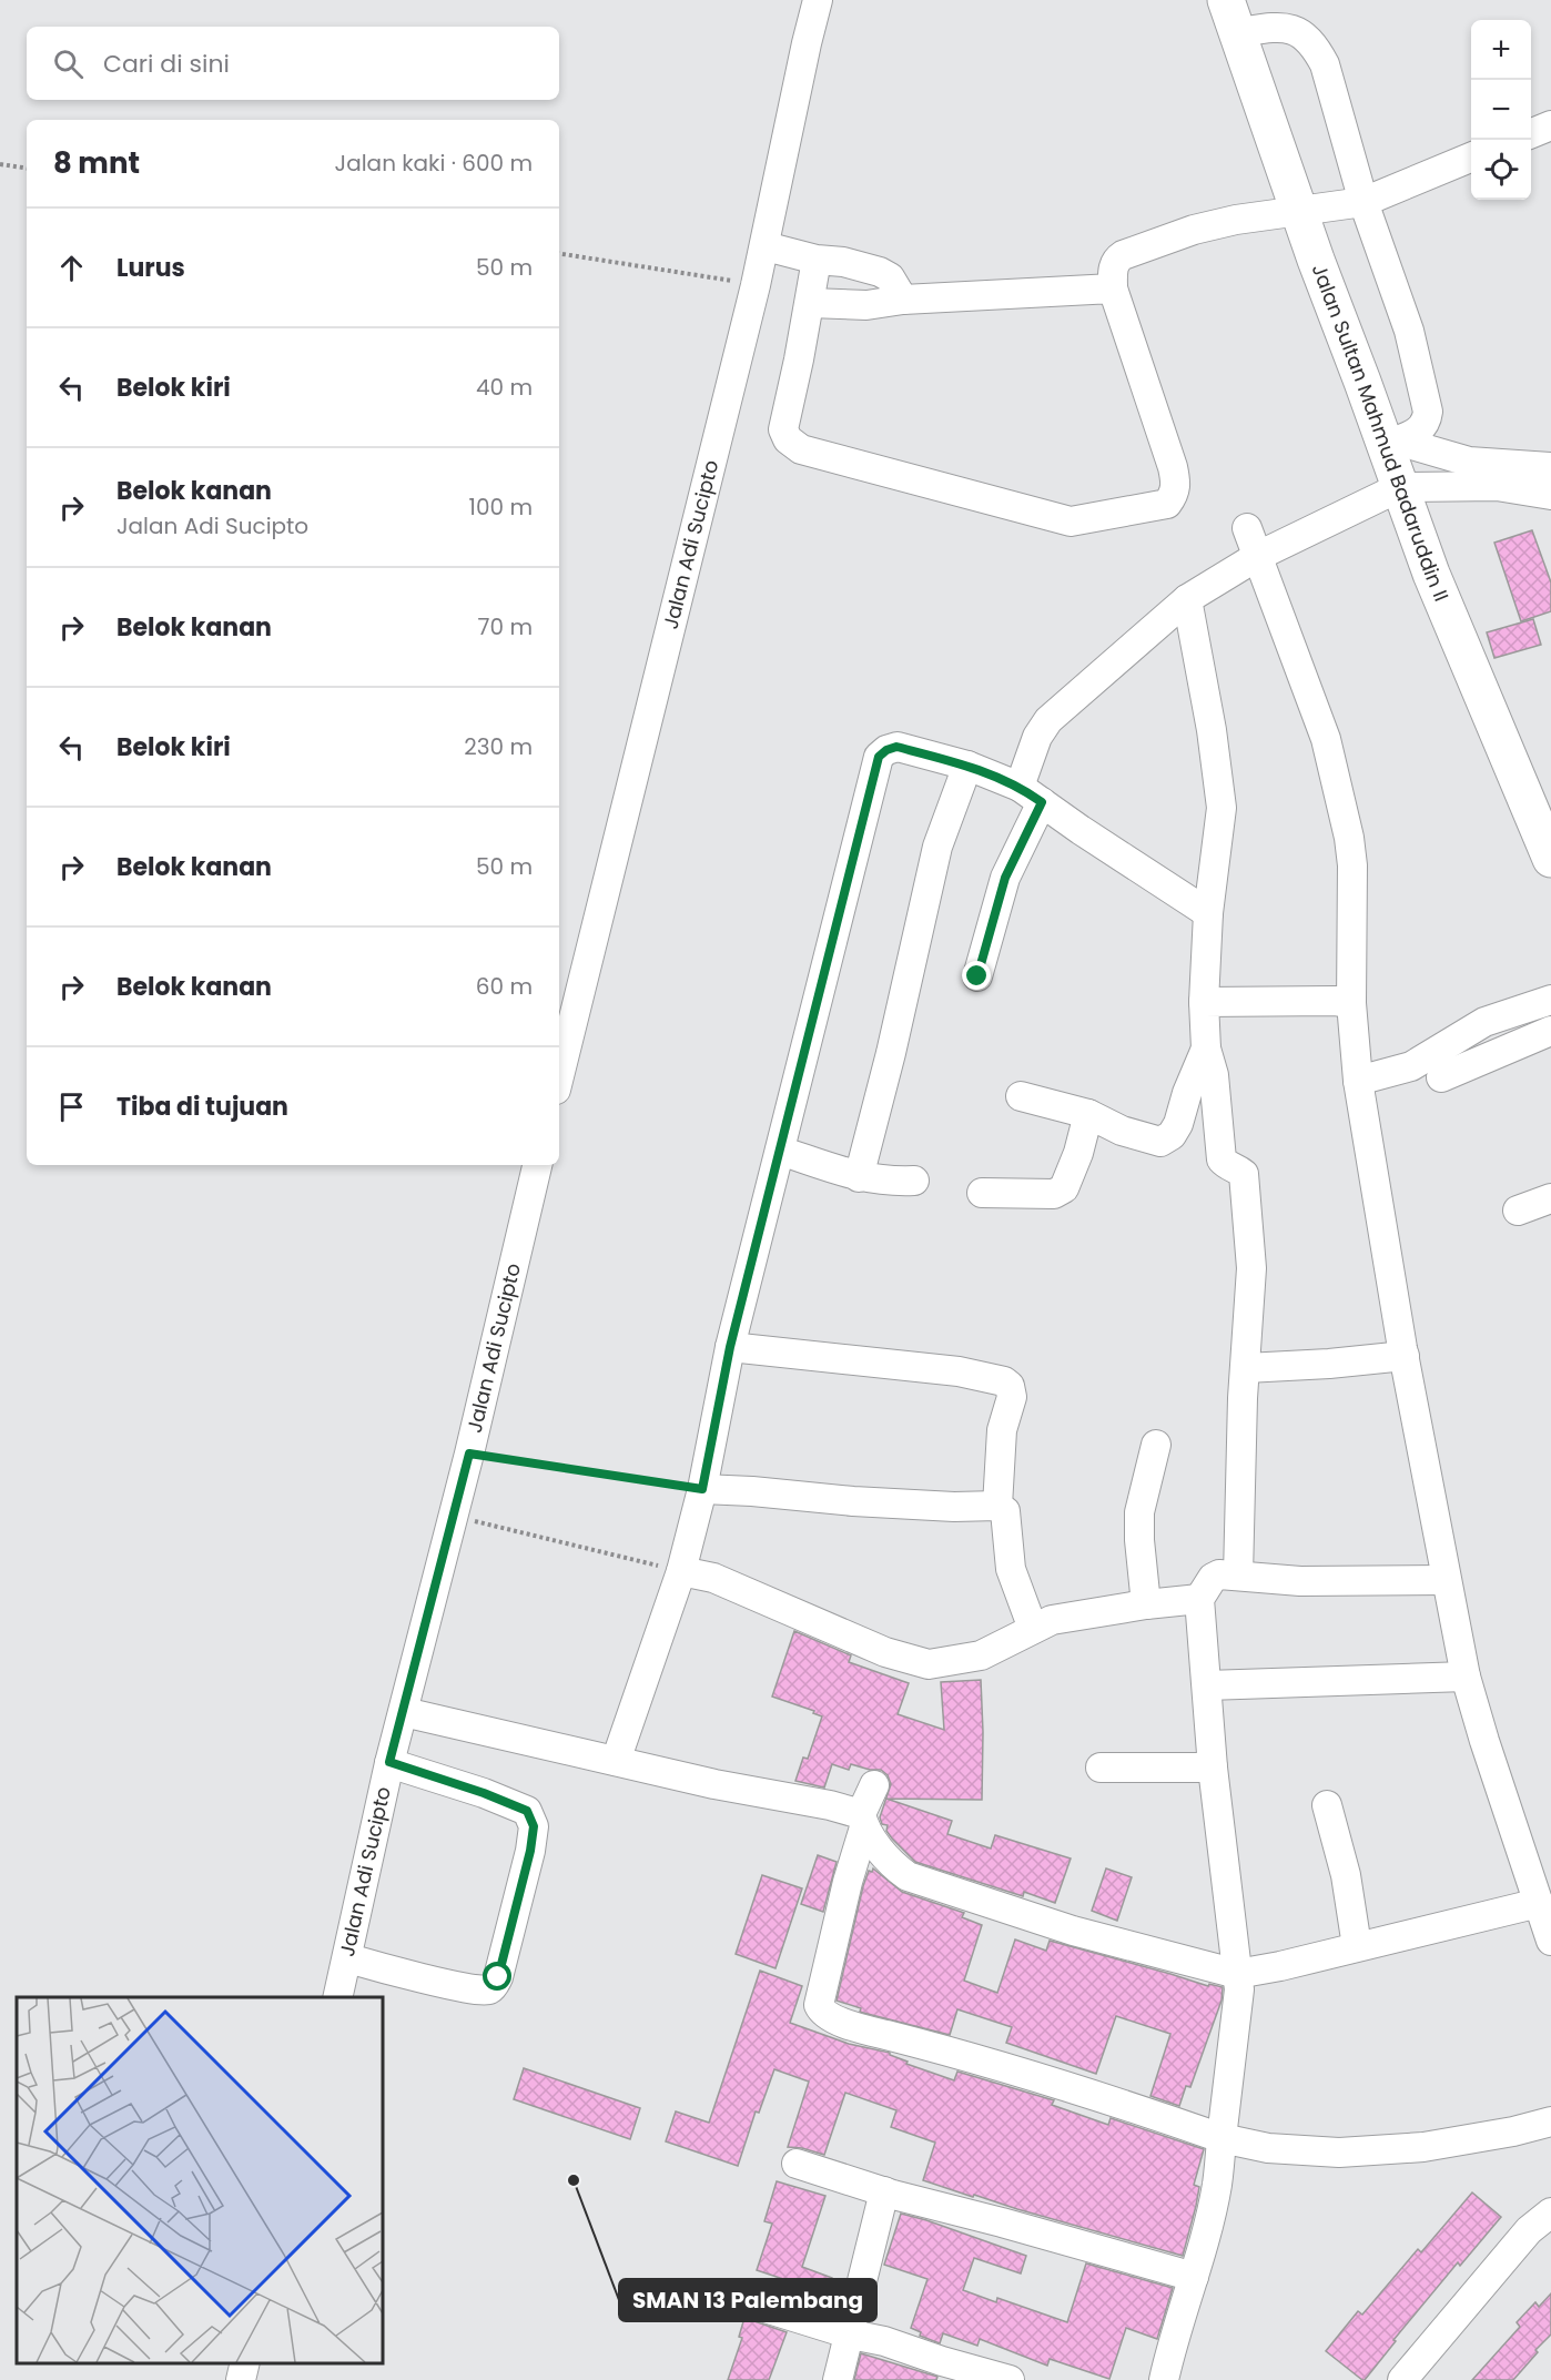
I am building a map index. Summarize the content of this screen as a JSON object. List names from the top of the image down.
{
  "streets": {
    "highway": ["Jalan Sultan Mahmud Badaruddin II"],
    "street": ["Jalan Adi Sucipto"]
  },
  "places": ["SMAN 13 Palembang"],
  "page": {
    "map_buttons": ["+", "−"],
    "search": "Cari di sini",
    "heading": ["8 mnt", "Jalan kaki · 600 m"],
    "list": [
      ["Lurus", "50 m"],
      ["Belok kiri", "40 m"],
      ["Belok kanan", "Jalan Adi Sucipto", "100 m"],
      ["Belok kanan", "70 m"],
      ["Belok kiri", "230 m"],
      ["Belok kanan", "50 m"],
      ["Belok kanan", "60 m"],
      "Tiba di tujuan"
    ]
  }
}
